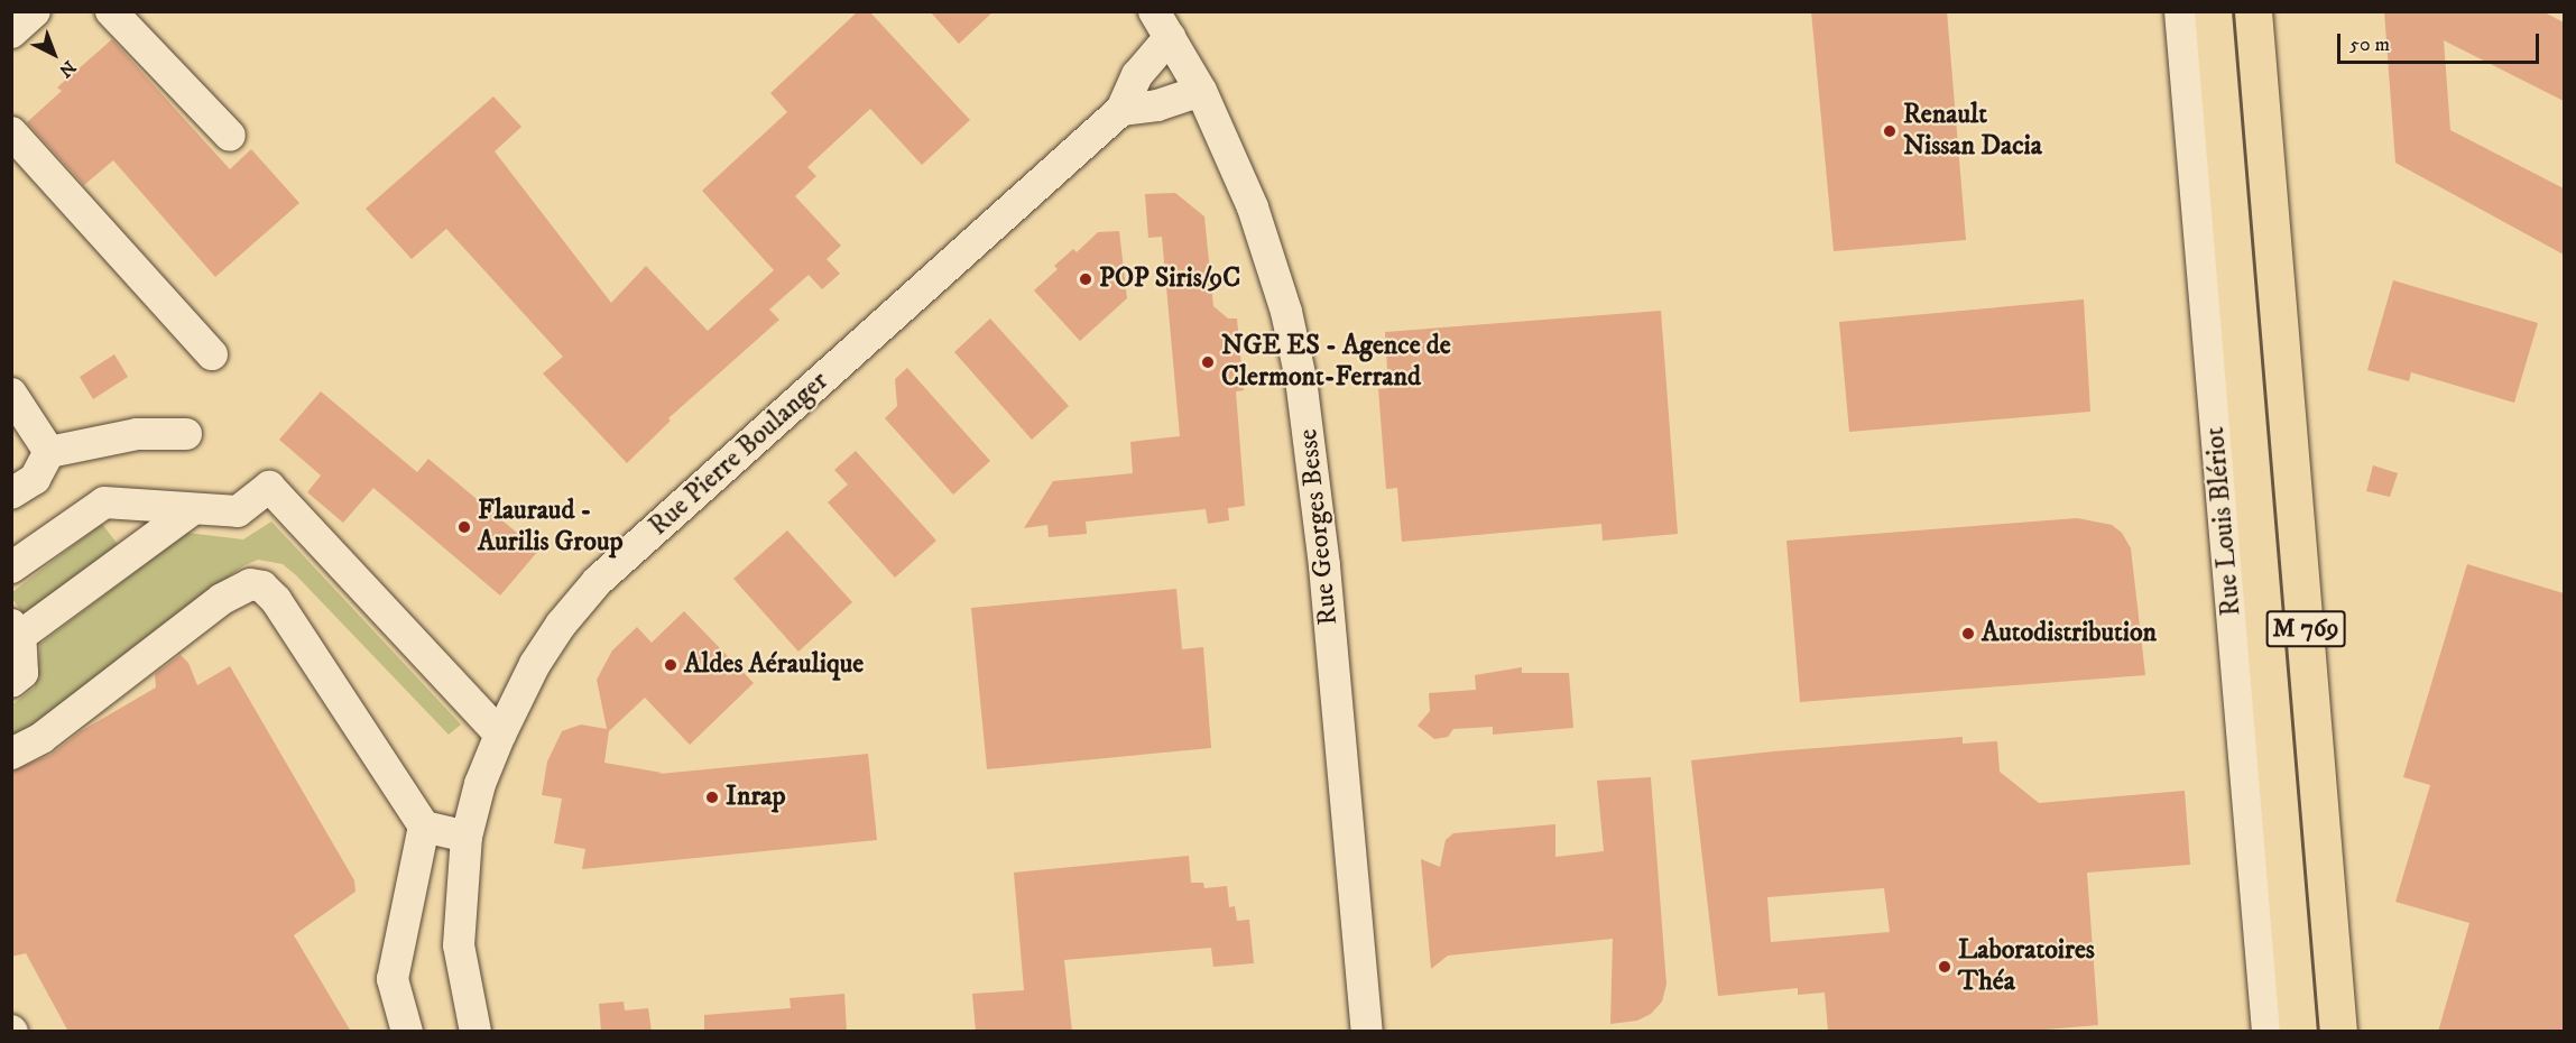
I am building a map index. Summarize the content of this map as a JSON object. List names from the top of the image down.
{
  "streets": {
    "main road": ["Rue Louis Blériot", "M 769"],
    "street": ["Rue Pierre Boulanger", "Rue Georges Besse"]
  },
  "crossings": [
    ["Rue Pierre Boulanger", "Rue Georges Besse"]
  ],
  "places": [
    "Renault Nissan Dacia",
    "POP Siris/9C",
    "NGE ES - Agence de Clermont-Ferrand",
    "Flauraud - Aurilis Group",
    "Autodistribution",
    "Aldes Aéraulique",
    "Inrap",
    "Laboratoires Théa"
  ],
  "scale_bar": "50 m",
  "north": "bottom right"
}
